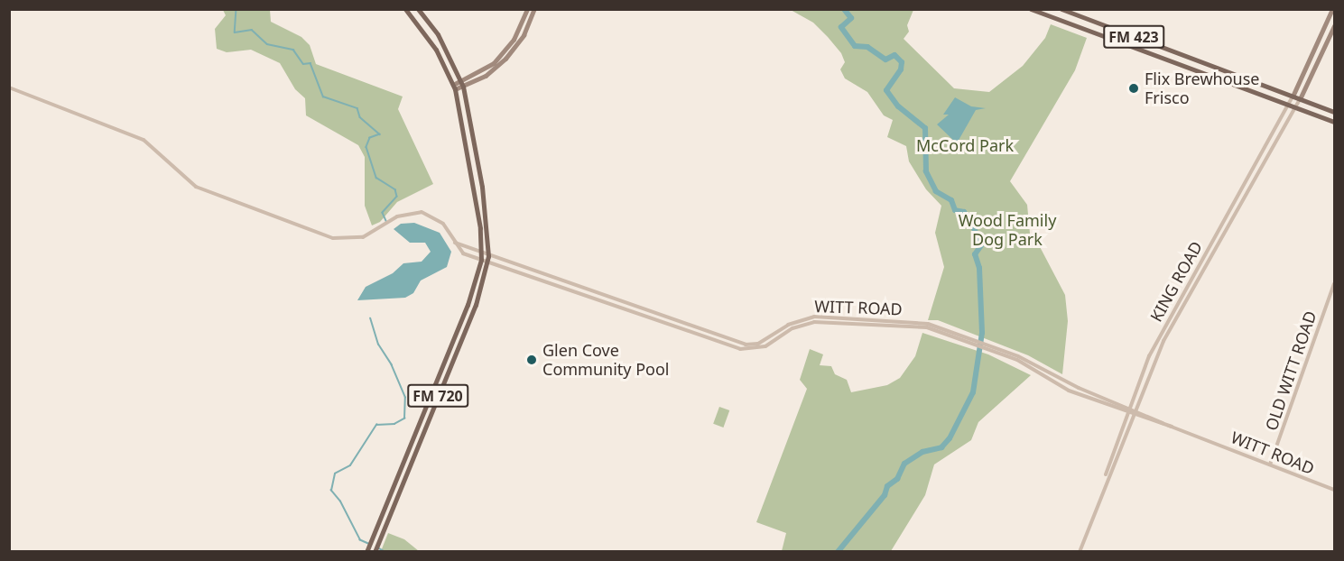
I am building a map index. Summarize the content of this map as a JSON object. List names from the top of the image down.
{
  "streets": {
    "main road": ["FM 423", "FM 720"],
    "street": ["KING ROAD", "WITT ROAD", "OLD WITT ROAD"]
  },
  "crossings": [
    ["FM 423", "KING ROAD"],
    ["KING ROAD", "WITT ROAD"],
    ["WITT ROAD", "OLD WITT ROAD"],
    ["WITT ROAD", "FM 720"]
  ],
  "parks": ["McCord Park", "Wood Family Dog Park"],
  "places": ["Flix Brewhouse Frisco", "Glen Cove Community Pool"]
}
